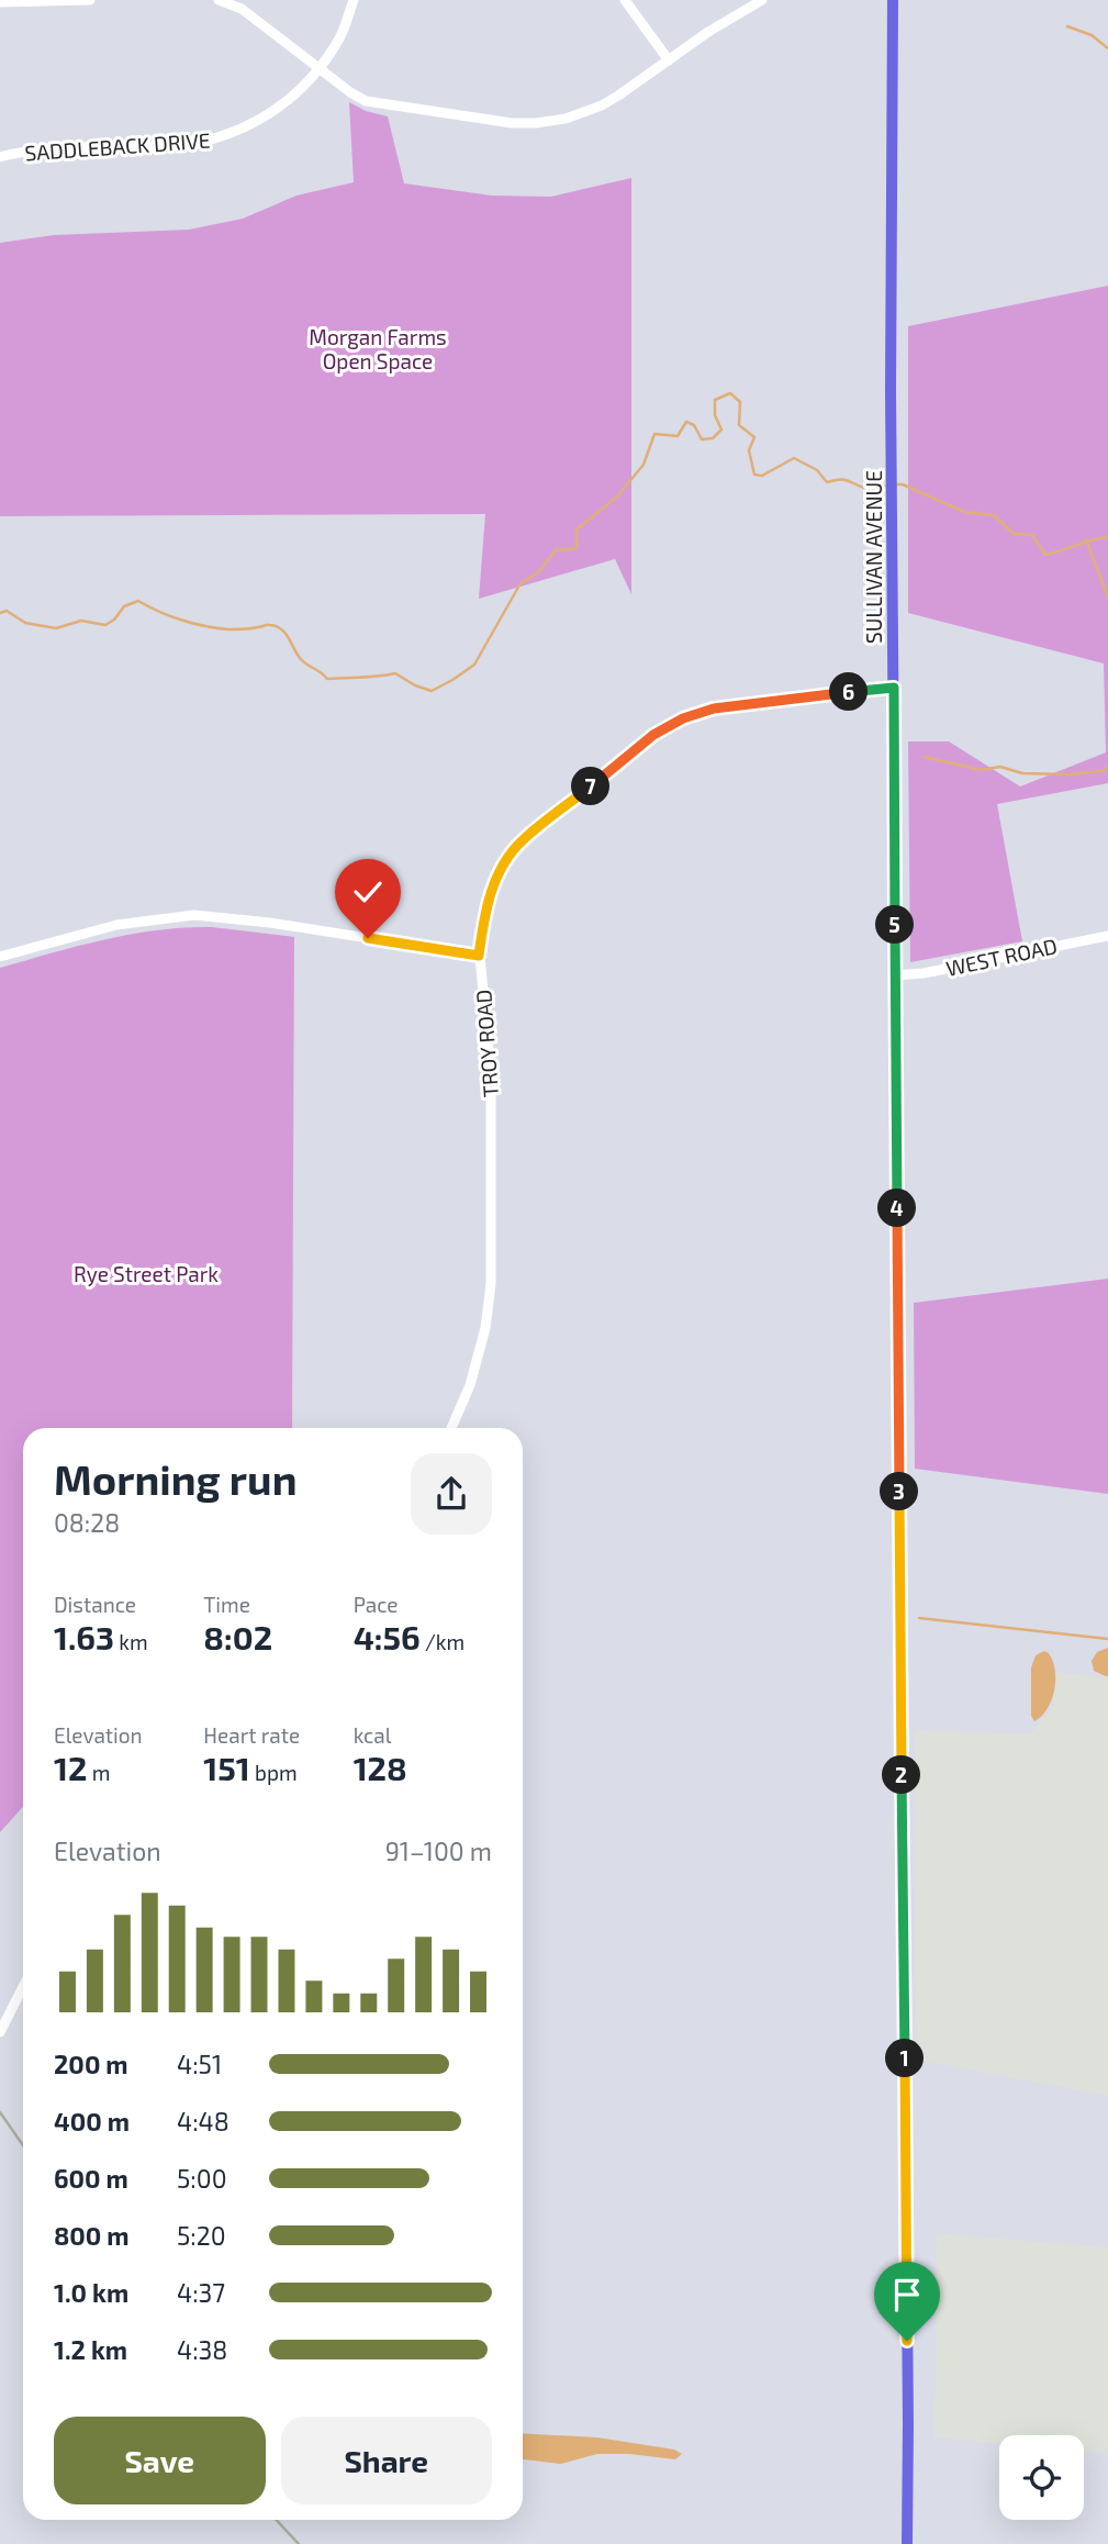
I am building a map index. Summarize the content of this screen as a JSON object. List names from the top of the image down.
{
  "streets": {
    "main road": ["SULLIVAN AVENUE"],
    "street": ["SADDLEBACK DRIVE", "WEST ROAD", "TROY ROAD"]
  },
  "crossings": [
    ["SULLIVAN AVENUE", "WEST ROAD"],
    ["SULLIVAN AVENUE", "TROY ROAD"]
  ],
  "parks": ["Morgan Farms Open Space", "Rye Street Park"],
  "page": {
    "pins": [
      "6",
      "7",
      "5",
      "4",
      "3",
      "2",
      "1"
    ],
    "heading": ["Morning run", "08:28"],
    "stats": [
      ["Distance", "1.63 km"],
      ["Time", "8:02"],
      ["Pace", "4:56 /km"],
      ["Elevation", "12 m"],
      ["Heart rate", "151 bpm"],
      ["kcal", "128"]
    ],
    "chart": ["Elevation", "91–100 m"],
    "list": [
      {
        "name": "200 m",
        "note": "4:51"
      },
      {
        "name": "400 m",
        "note": "4:48"
      },
      {
        "name": "600 m",
        "note": "5:00"
      },
      {
        "name": "800 m",
        "note": "5:20"
      },
      {
        "name": "1.0 km",
        "note": "4:37"
      },
      {
        "name": "1.2 km",
        "note": "4:38"
      }
    ],
    "buttons": ["Save", "Share"]
  }
}
